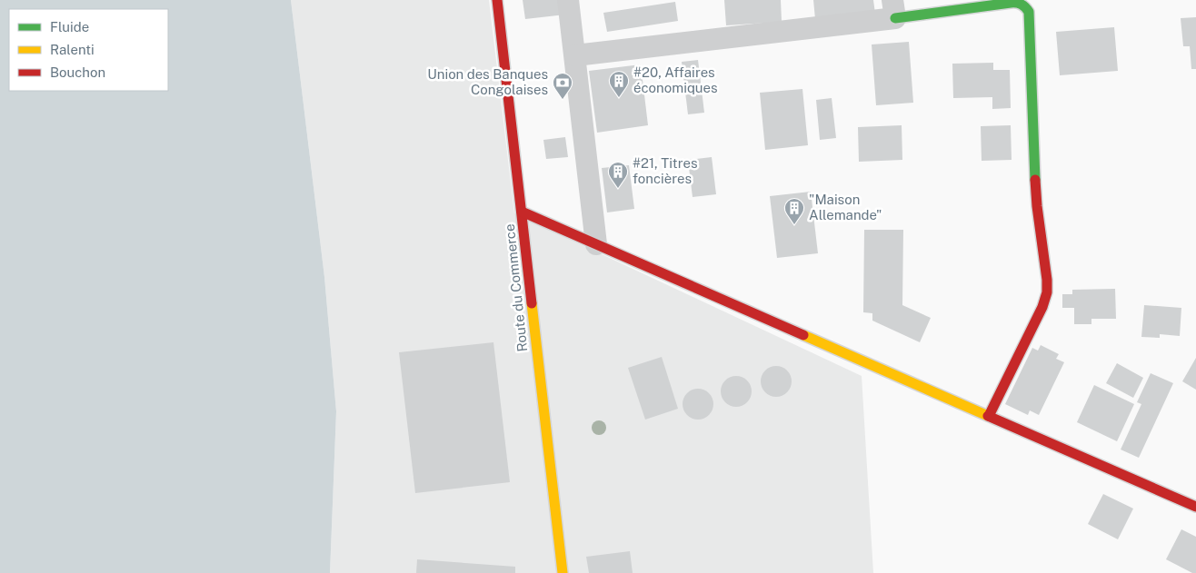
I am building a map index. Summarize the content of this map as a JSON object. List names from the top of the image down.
{
  "streets": {
    "street": ["Route du Commerce"]
  },
  "places": {
    "building": ["#20, Affaires économiques", "#21, Titres foncières", "\"Maison Allemande\""],
    "bank": ["Union des Banques Congolaises"]
  },
  "legend": ["Fluide", "Ralenti", "Bouchon"]
}
